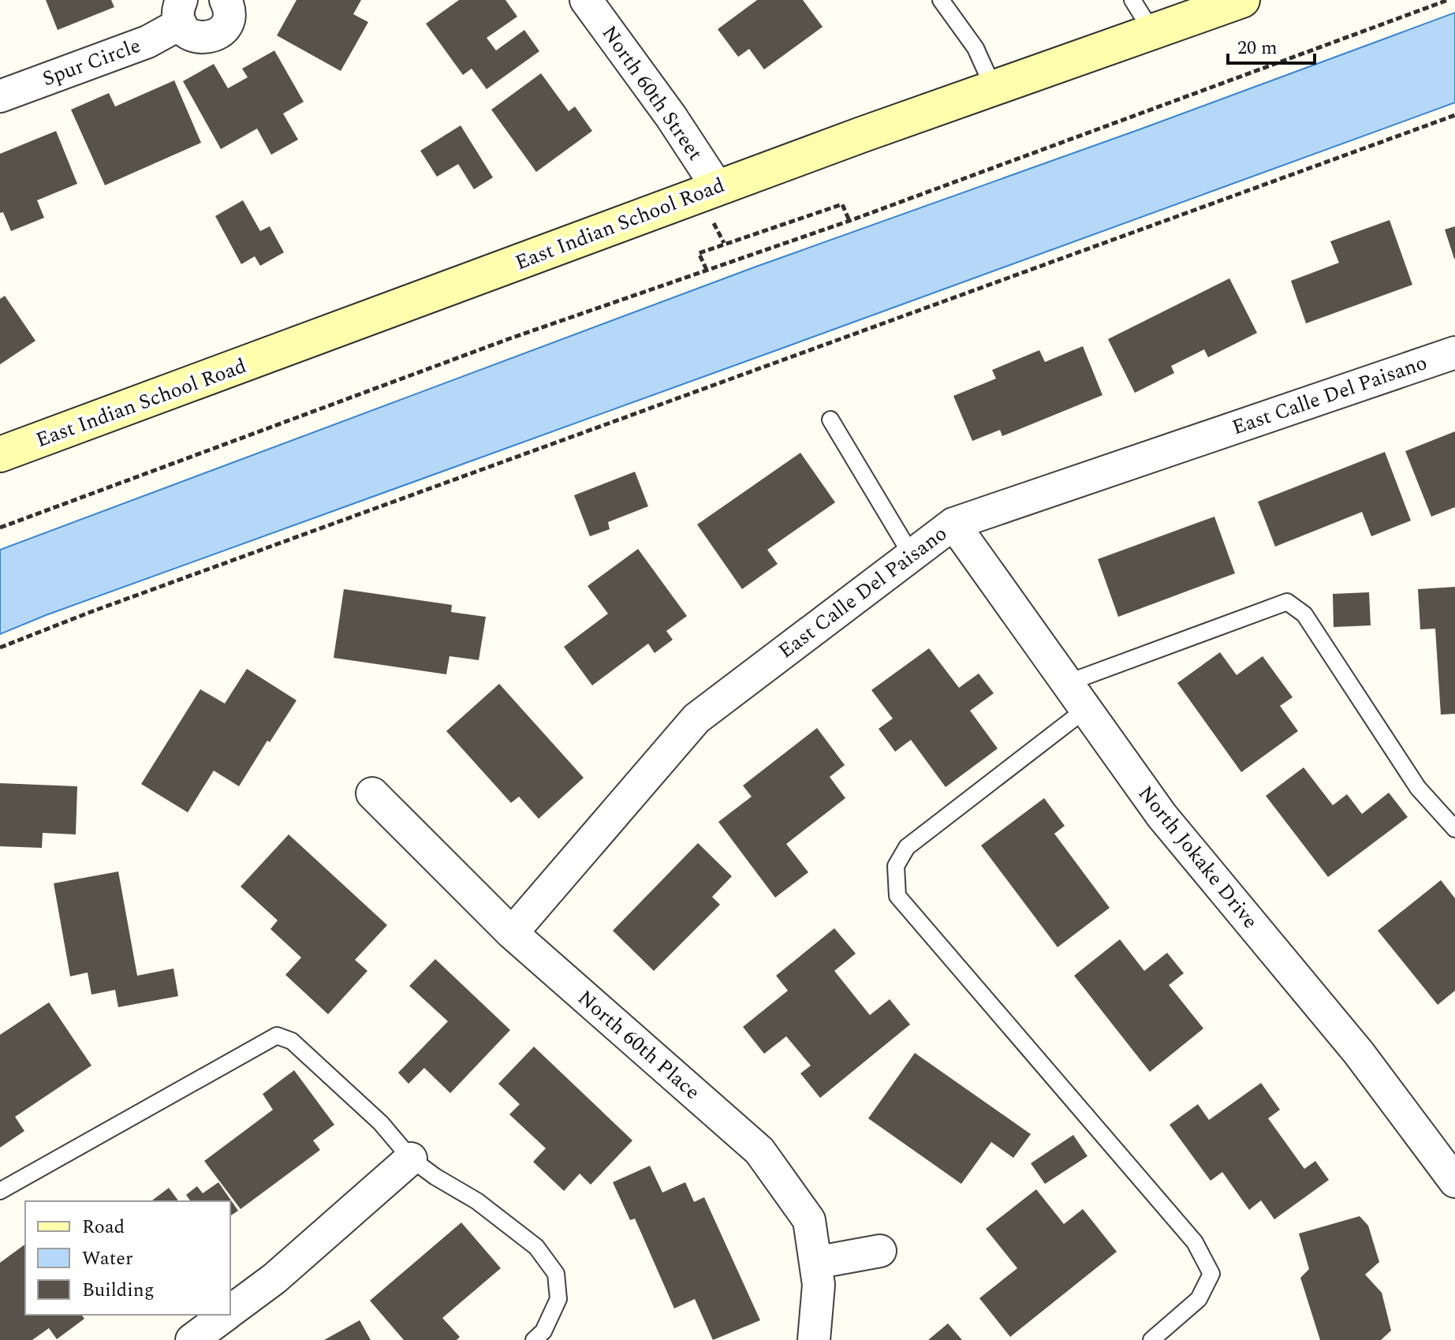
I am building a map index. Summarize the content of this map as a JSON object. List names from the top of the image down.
{
  "streets": {
    "main road": ["East Indian School Road"],
    "street": [
      "Spur Circle",
      "North 60th Street",
      "East Calle Del Paisano",
      "North Jokake Drive",
      "North 60th Place"
    ]
  },
  "crossings": [
    ["North 60th Street", "East Indian School Road"],
    ["East Calle Del Paisano", "North Jokake Drive"],
    ["East Calle Del Paisano", "North 60th Place"]
  ],
  "legend": ["Road", "Water", "Building"],
  "scale_bar": "20 m"
}
